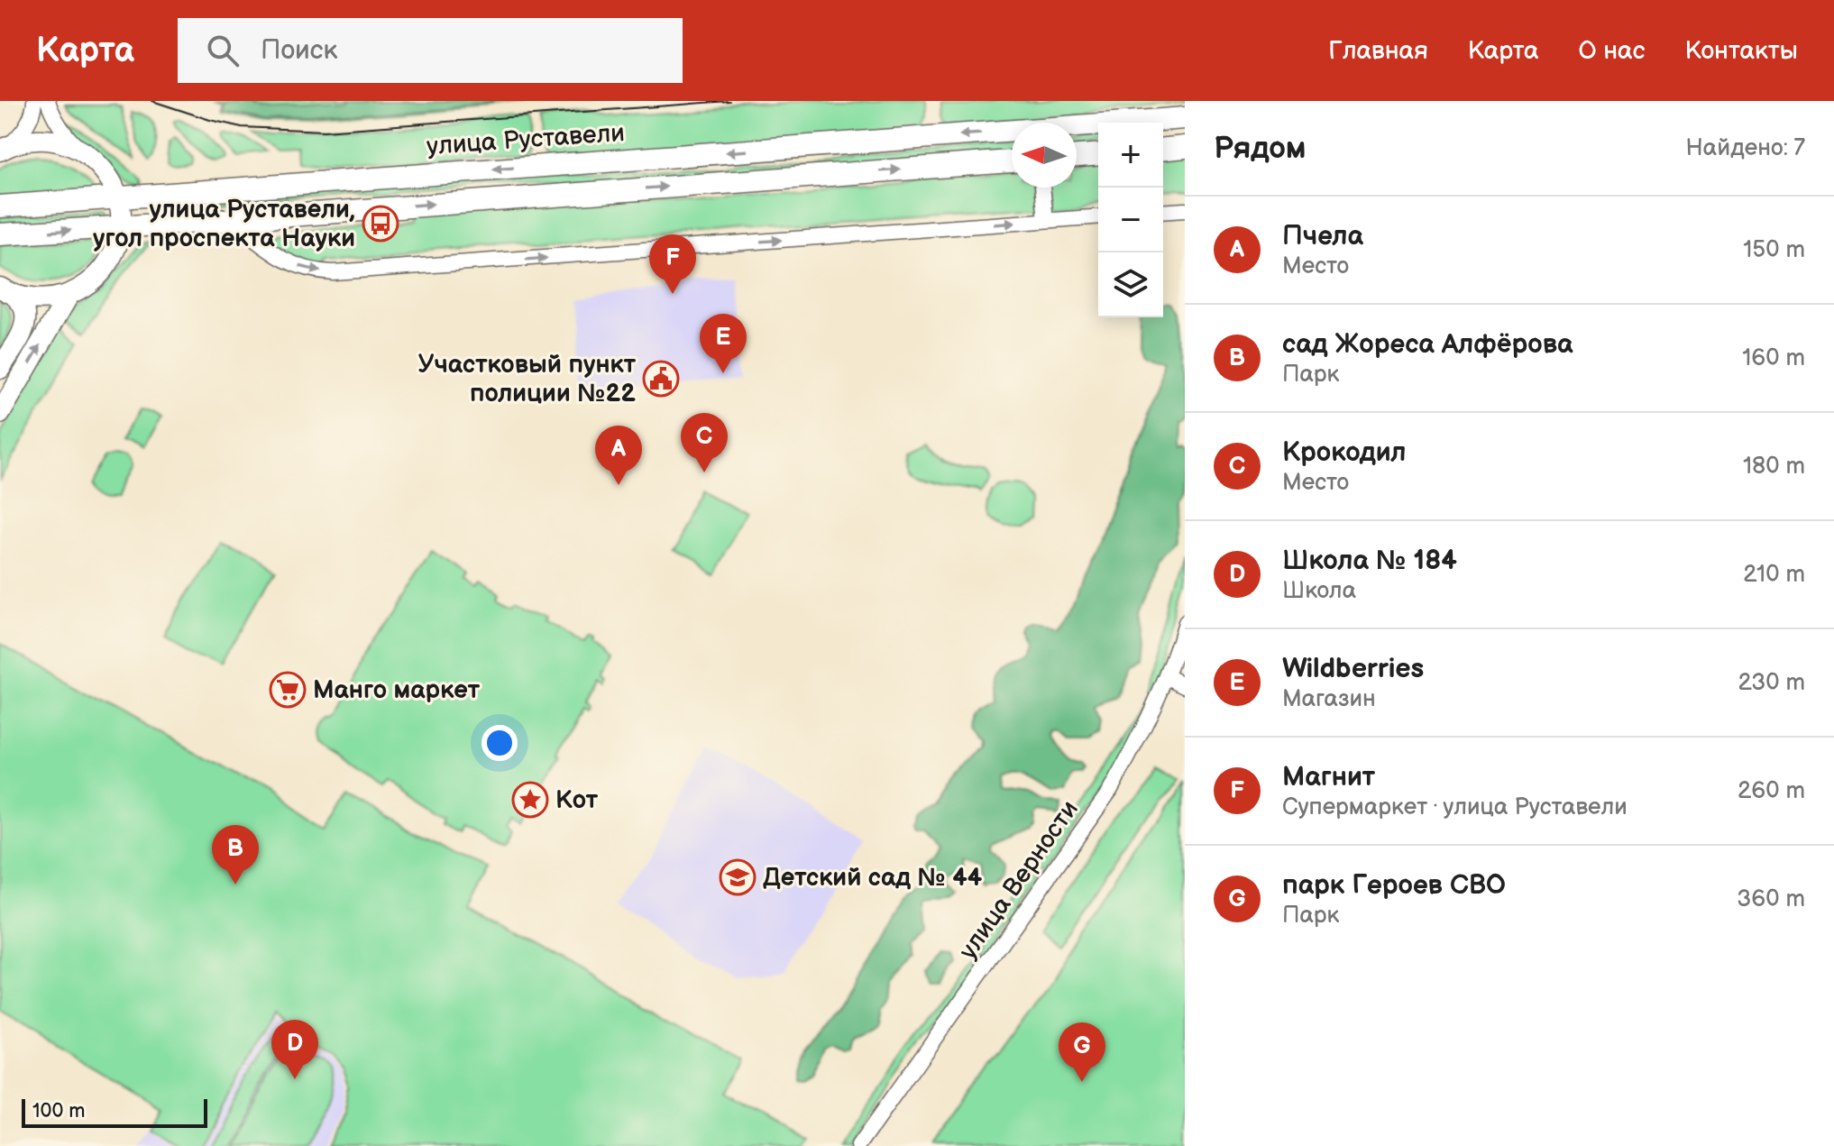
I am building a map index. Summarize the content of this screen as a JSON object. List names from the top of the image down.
{
  "streets": {
    "main road": ["улица Руставели"],
    "street": ["улица Верности"]
  },
  "places": {
    "bus stop": ["улица Руставели, угол проспекта Науки"],
    "public building": ["Участковый пункт полиции №22"],
    "supermarket": ["Манго маркет"],
    "place": ["Кот"],
    "school or university": ["Детский сад № 44"]
  },
  "scale_bar": "100 m",
  "north": "left",
  "page": {
    "header": "Карта",
    "search": "Поиск",
    "nav": [
      "Главная",
      "Карта",
      "О нас",
      "Контакты"
    ],
    "heading": ["Рядом", "Найдено: 7"],
    "map_buttons": ["+", "−"],
    "list": [
      {
        "mark": "A",
        "name": "Пчела",
        "note": "Место",
        "value": "150 m"
      },
      {
        "mark": "B",
        "name": "сад Жореса Алфёрова",
        "note": "Парк",
        "value": "160 m"
      },
      {
        "mark": "C",
        "name": "Крокодил",
        "note": "Место",
        "value": "180 m"
      },
      {
        "mark": "D",
        "name": "Школа № 184",
        "note": "Школа",
        "value": "210 m"
      },
      {
        "mark": "E",
        "name": "Wildberries",
        "note": "Магазин",
        "value": "230 m"
      },
      {
        "mark": "F",
        "name": "Магнит",
        "note": "Супермаркет · улица Руставели",
        "value": "260 m"
      },
      {
        "mark": "G",
        "name": "парк Героев СВО",
        "note": "Парк",
        "value": "360 m"
      }
    ],
    "pins": [
      "F",
      "E",
      "C",
      "A",
      "B",
      "D",
      "G"
    ],
    "scale": "100 m"
  }
}
